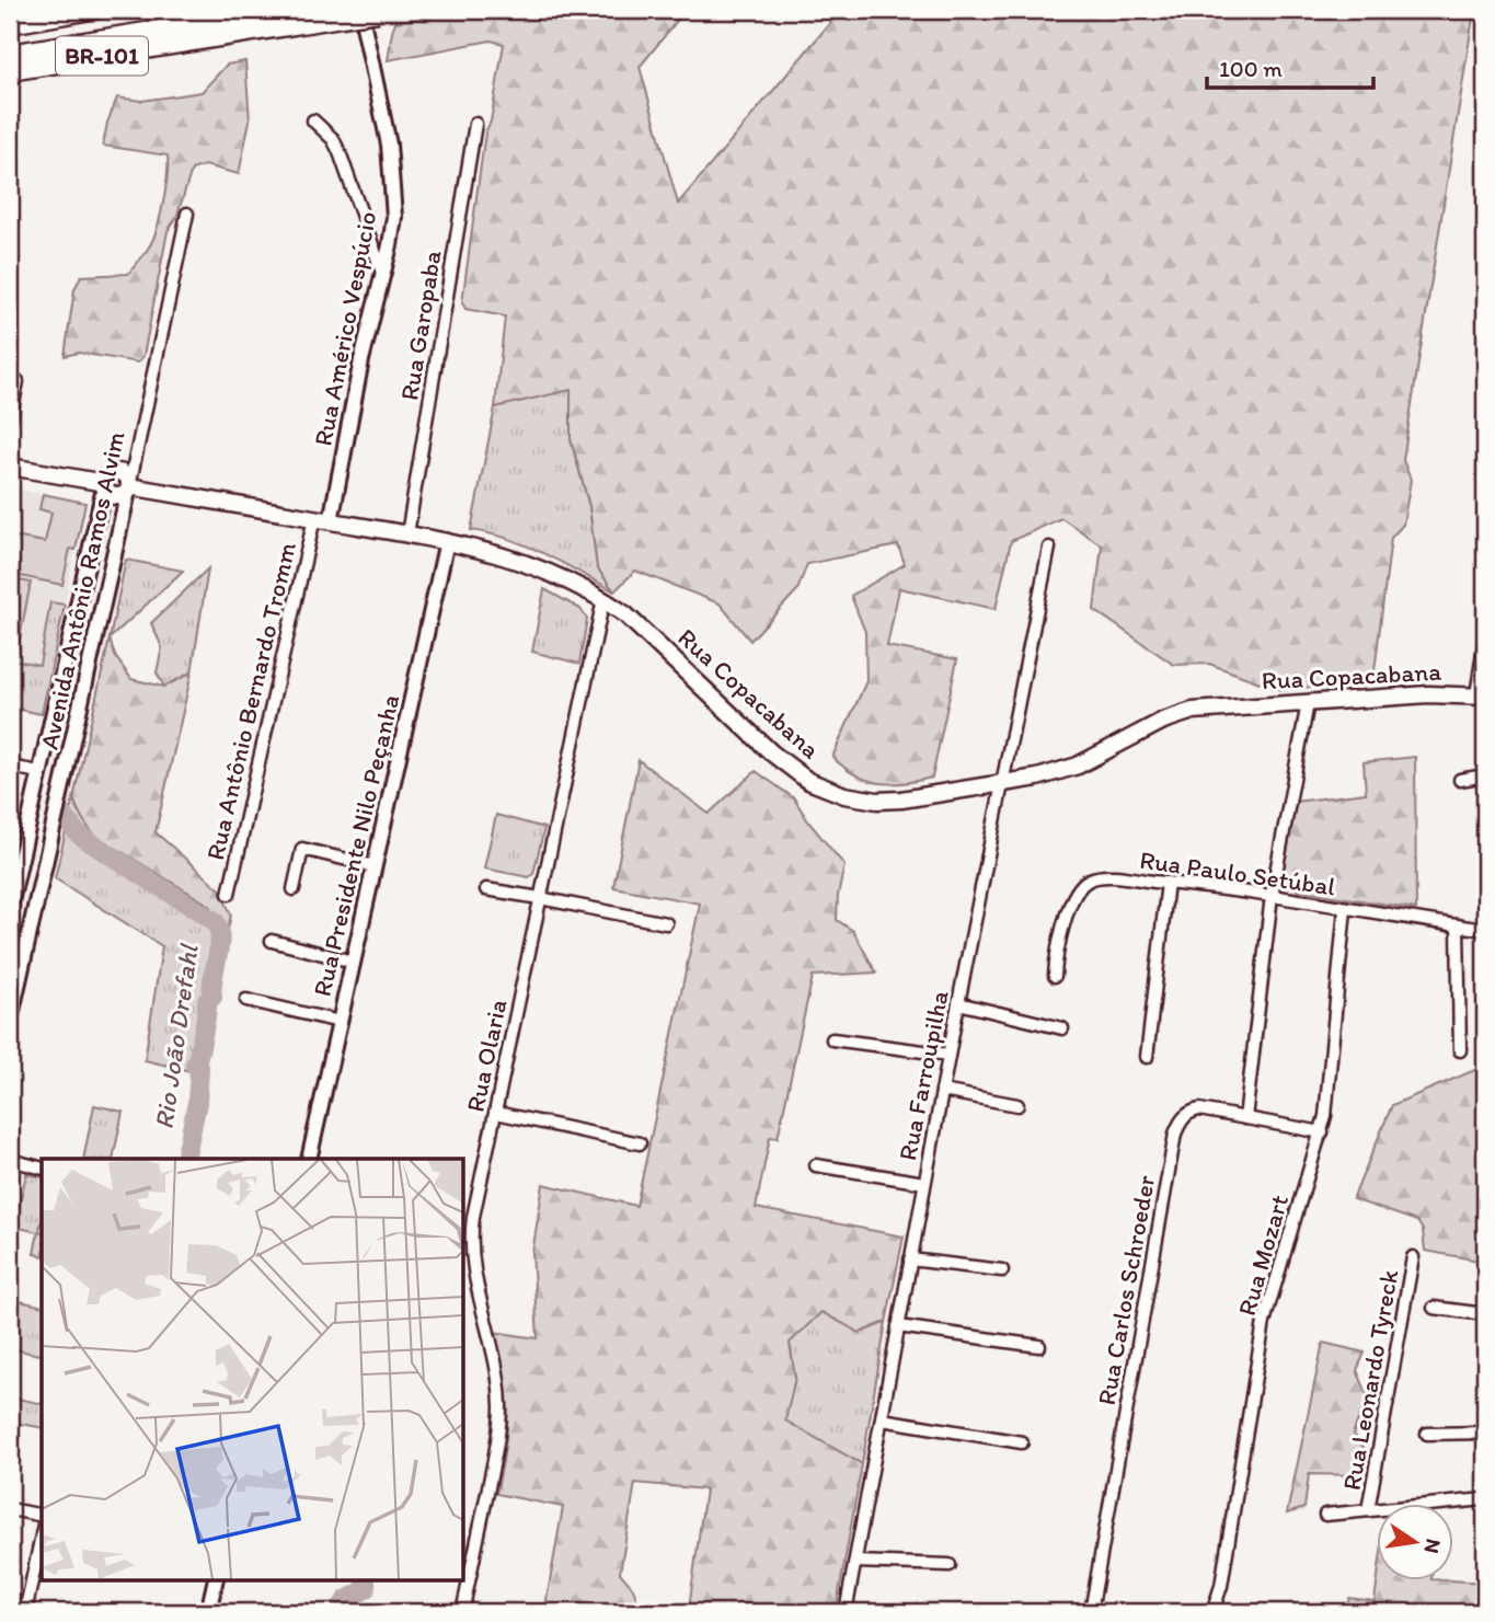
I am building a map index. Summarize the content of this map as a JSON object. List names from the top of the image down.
{
  "streets": {
    "highway": ["BR-101"],
    "main road": ["Rua Copacabana"],
    "street": [
      "Rua Garopaba",
      "Rua Américo Vespúcio",
      "Avenida Antônio Ramos Alvim",
      "Rua Antônio Bernardo Tromm",
      "Rua Presidente Nilo Peçanha",
      "Rua Paulo Setúbal",
      "Rua Olaria",
      "Rua Farroupilha",
      "Rua Mozart",
      "Rua Carlos Schroeder",
      "Rua Leonardo Tyreck"
    ]
  },
  "crossings": [
    ["Rua Garopaba", "Rua Copacabana"],
    ["Rua Américo Vespúcio", "Rua Copacabana"],
    ["Avenida Antônio Ramos Alvim", "Rua Copacabana"],
    ["Rua Copacabana", "Rua Antônio Bernardo Tromm"],
    ["Rua Copacabana", "Rua Presidente Nilo Peçanha"],
    ["Rua Copacabana", "Rua Olaria"],
    ["Rua Copacabana", "Rua Farroupilha"],
    ["Rua Paulo Setúbal", "Rua Mozart"],
    ["Rua Mozart", "Rua Carlos Schroeder"]
  ],
  "water": ["Rio João Drefahl"],
  "scale_bar": "100 m",
  "north": "right"
}
